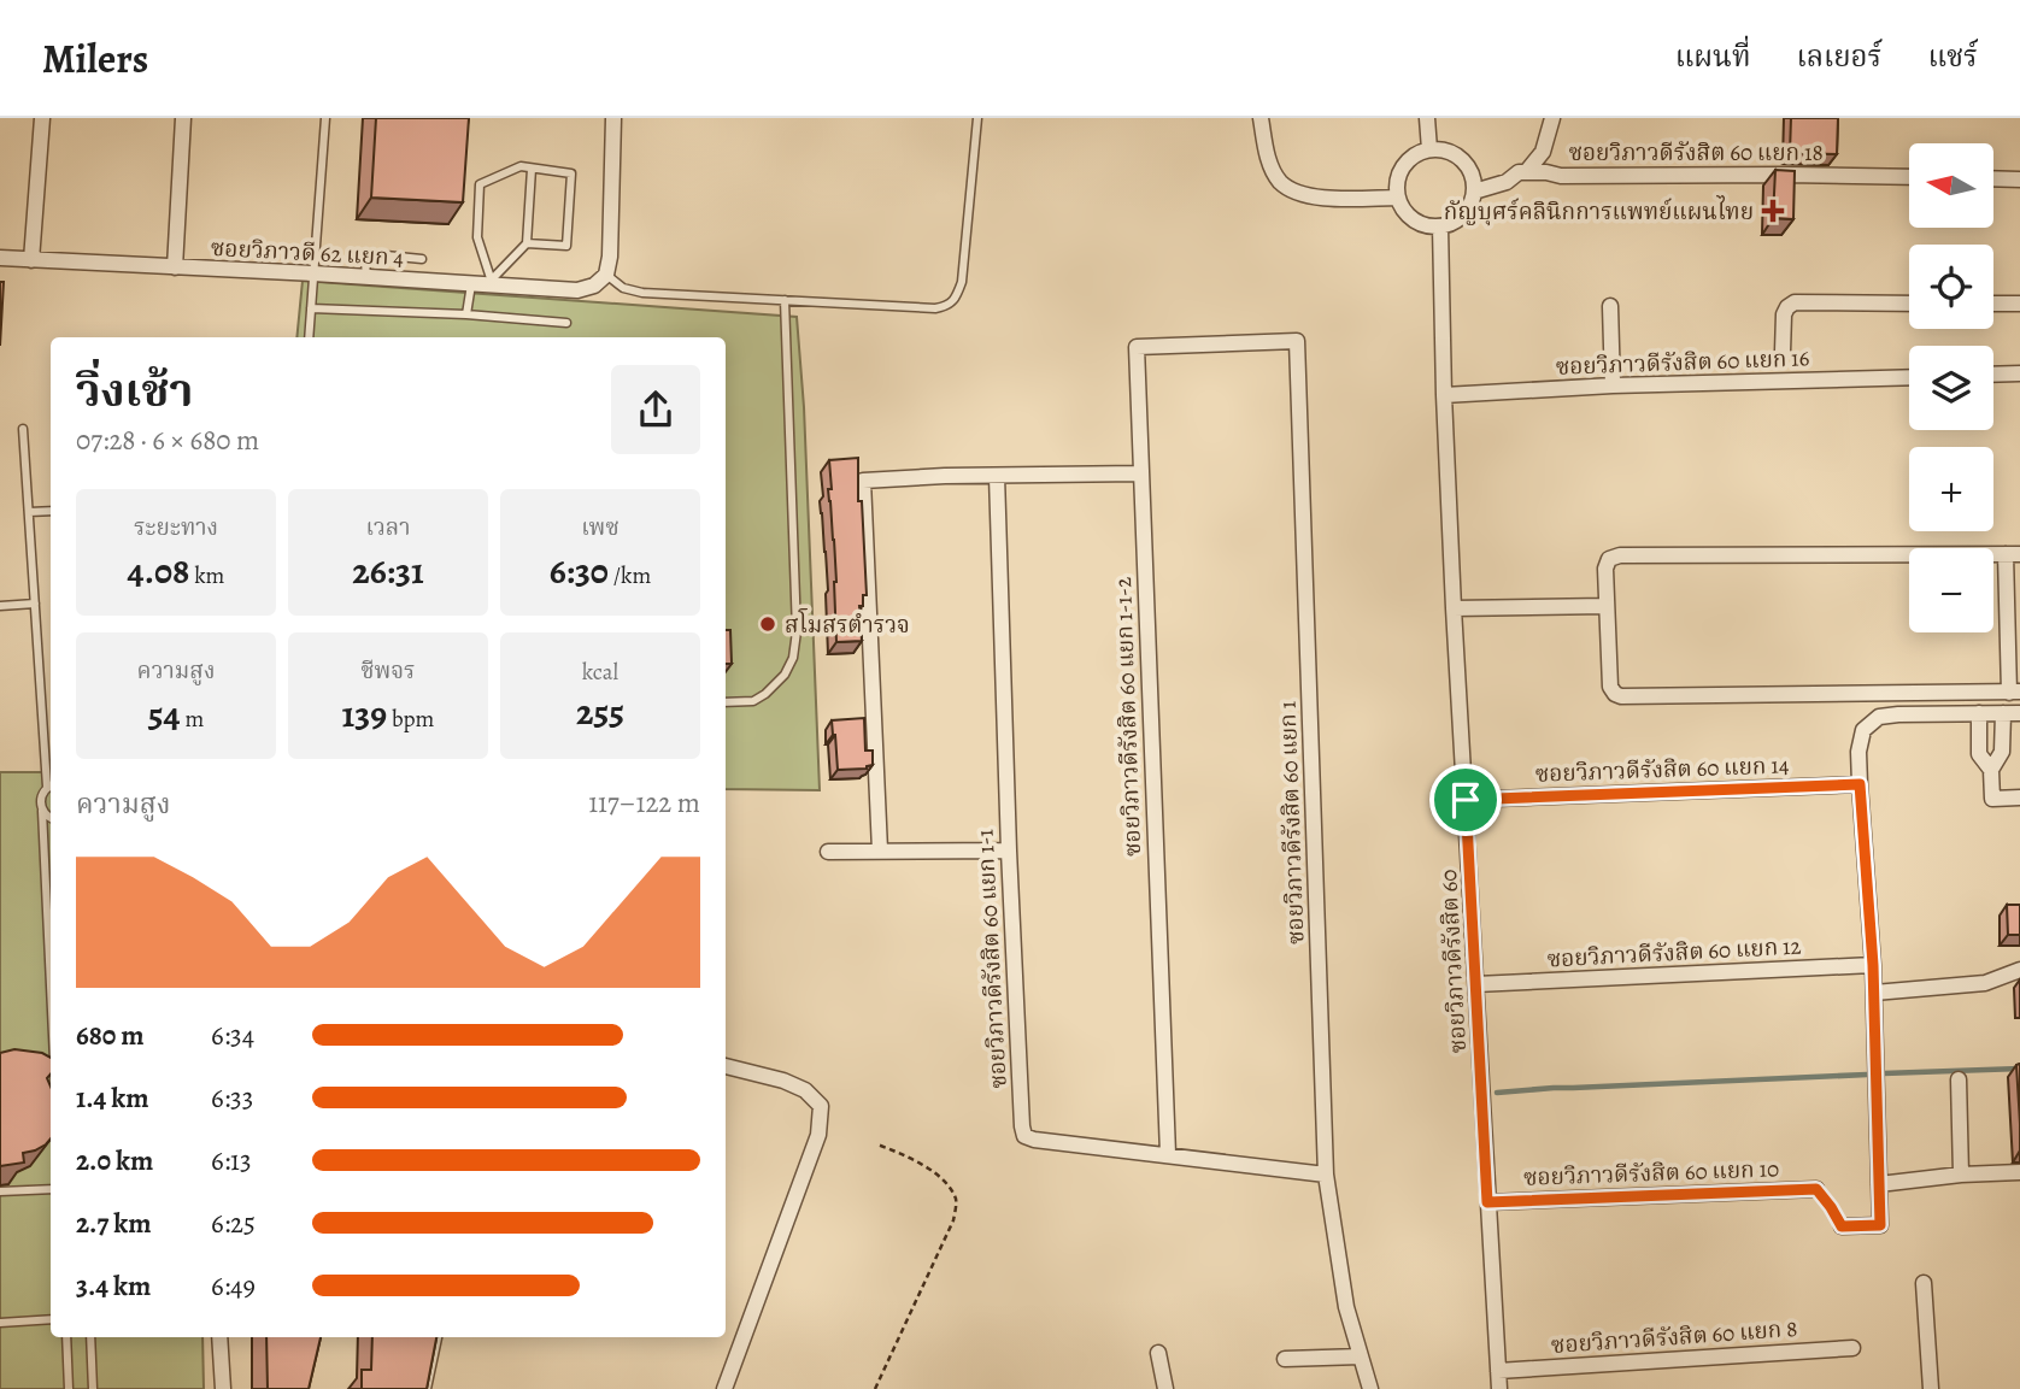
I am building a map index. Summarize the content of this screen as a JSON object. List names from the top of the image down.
{
  "streets": {
    "street": [
      "ซอยวิภาวดีรังสิต 60 แยก 18",
      "ซอยวิภาวดี 62 แยก 4",
      "ซอยวิภาวดีรังสิต 60 แยก 16",
      "ซอยวิภาวดีรังสิต 60 แยก 1-1-2",
      "ซอยวิภาวดีรังสิต 60 แยก 14",
      "ซอยวิภาวดีรังสิต 60 แยก 1",
      "ซอยวิภาวดีรังสิต 60 แยก 12",
      "ซอยวิภาวดีรังสิต 60 แยก 1-1",
      "ซอยวิภาวดีรังสิต 60",
      "ซอยวิภาวดีรังสิต 60 แยก 10",
      "ซอยวิภาวดีรังสิต 60 แยก 8"
    ]
  },
  "crossings": [
    ["ซอยวิภาวดีรังสิต 60 แยก 18", "ซอยวิภาวดีรังสิต 60"],
    ["ซอยวิภาวดีรังสิต 60 แยก 16", "ซอยวิภาวดีรังสิต 60"],
    ["ซอยวิภาวดีรังสิต 60 แยก 1-1-2", "ซอยวิภาวดีรังสิต 60 แยก 1"],
    ["ซอยวิภาวดีรังสิต 60 แยก 1-1-2", "ซอยวิภาวดีรังสิต 60 แยก 1-1"],
    ["ซอยวิภาวดีรังสิต 60 แยก 14", "ซอยวิภาวดีรังสิต 60"],
    ["ซอยวิภาวดีรังสิต 60 แยก 1", "ซอยวิภาวดีรังสิต 60 แยก 1-1"],
    ["ซอยวิภาวดีรังสิต 60 แยก 12", "ซอยวิภาวดีรังสิต 60"],
    ["ซอยวิภาวดีรังสิต 60", "ซอยวิภาวดีรังสิต 60 แยก 10"],
    ["ซอยวิภาวดีรังสิต 60", "ซอยวิภาวดีรังสิต 60 แยก 8"]
  ],
  "places": {
    "health": ["กัญบุศร์คลินิกการแพทย์แผนไทย"],
    "other": ["สโมสรตำรวจ"]
  },
  "north": "left",
  "page": {
    "header": "Milers",
    "nav": ["แผนที่", "เลเยอร์", "แชร์"],
    "map_buttons": ["+", "−"],
    "heading": ["วิ่งเช้า", "07:28 · 6 × 680 m"],
    "stats": [
      ["ระยะทาง", "4.08 km"],
      ["เวลา", "26:31"],
      ["เพซ", "6:30 /km"],
      ["ความสูง", "54 m"],
      ["ชีพจร", "139 bpm"],
      ["kcal", "255"]
    ],
    "chart": ["ความสูง", "117–122 m"],
    "list": [
      {
        "name": "680 m",
        "note": "6:34"
      },
      {
        "name": "1.4 km",
        "note": "6:33"
      },
      {
        "name": "2.0 km",
        "note": "6:13"
      },
      {
        "name": "2.7 km",
        "note": "6:25"
      },
      {
        "name": "3.4 km",
        "note": "6:49"
      }
    ]
  }
}
